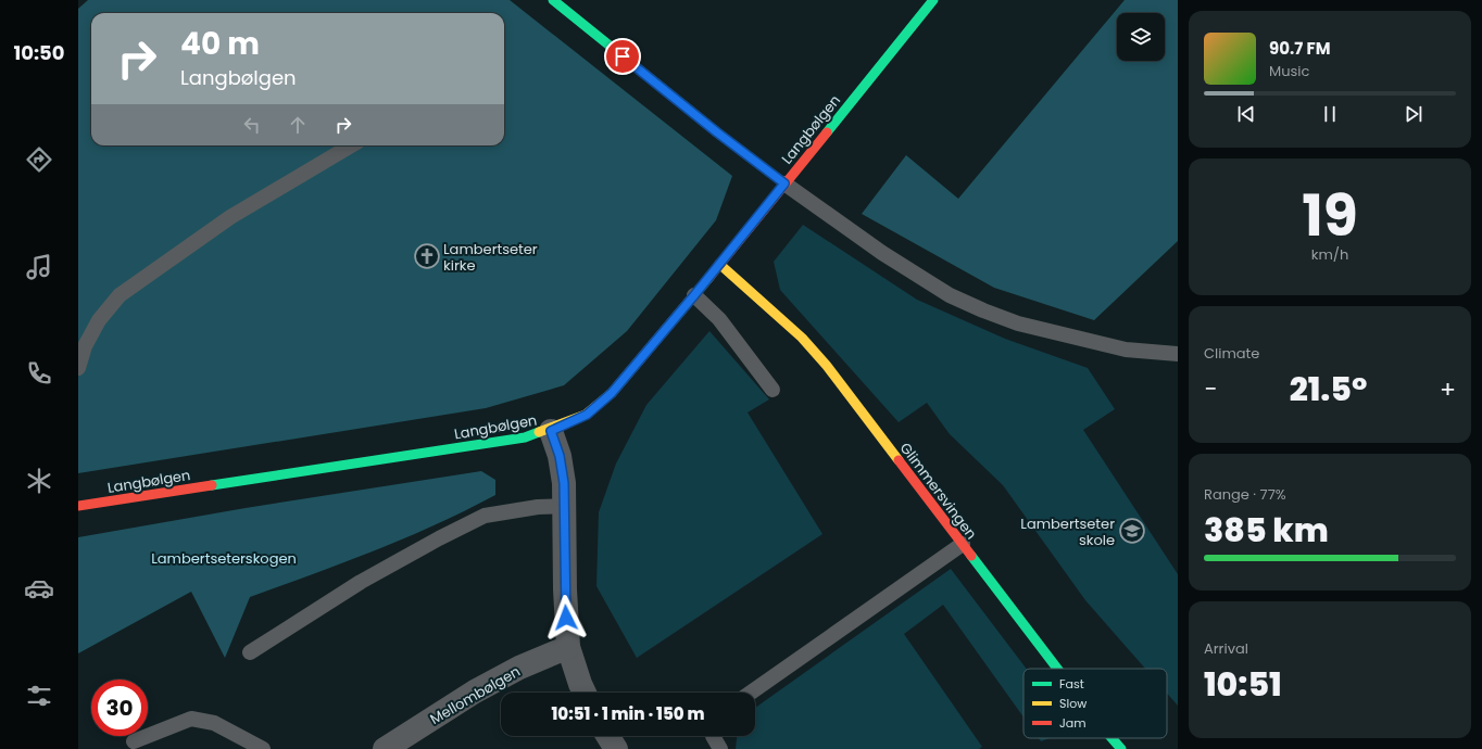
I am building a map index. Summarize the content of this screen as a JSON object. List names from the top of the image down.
{
  "streets": {
    "street": ["Langbølgen", "Glimmersvingen", "Mellombølgen"]
  },
  "crossings": [
    ["Langbølgen", "Glimmersvingen"]
  ],
  "parks": ["Lambertseterskogen"],
  "places": {
    "church": ["Lambertseter kirke"],
    "school or university": ["Lambertseter skole"]
  },
  "legend": ["Fast", "Slow", "Jam"],
  "page": {
    "tabs": "10:50",
    "turn": ["40 m", "Langbølgen"],
    "song": ["90.7 FM", "Music"],
    "tile": [
      ["19", "km/h"],
      "Climate",
      ["Range · 77%", "385 km"],
      ["Arrival", "10:51"]
    ],
    "heat": ["−", "21.5°", "+"],
    "limit": "30",
    "trip": "10:51 · 1 min · 150 m"
  }
}
